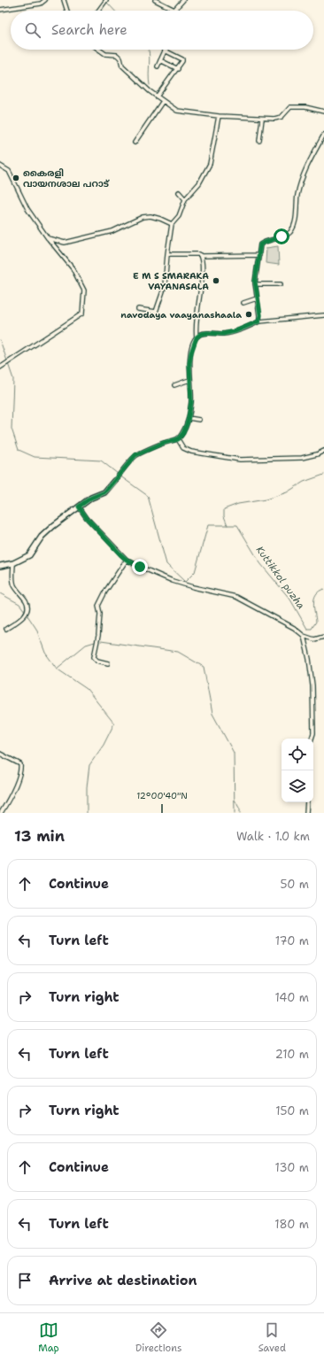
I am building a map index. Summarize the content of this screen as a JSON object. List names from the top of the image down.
{
  "water": ["Kuttikkol puzha"],
  "places": ["കൈരളി വായനശാല പറാട്", "E M S SMARAKA VAYANASALA", "navodaya vaayanashaala"],
  "page": {
    "search": "Search here",
    "heading": ["13 min", "Walk · 1.0 km"],
    "list": [
      ["Continue", "50 m"],
      ["Turn left", "170 m"],
      ["Turn right", "140 m"],
      ["Turn left", "210 m"],
      ["Turn right", "150 m"],
      ["Continue", "130 m"],
      ["Turn left", "180 m"],
      "Arrive at destination"
    ],
    "nav": ["Map", "Directions", "Saved"]
  },
  "coordinates": ["12°00'40\"N"]
}
